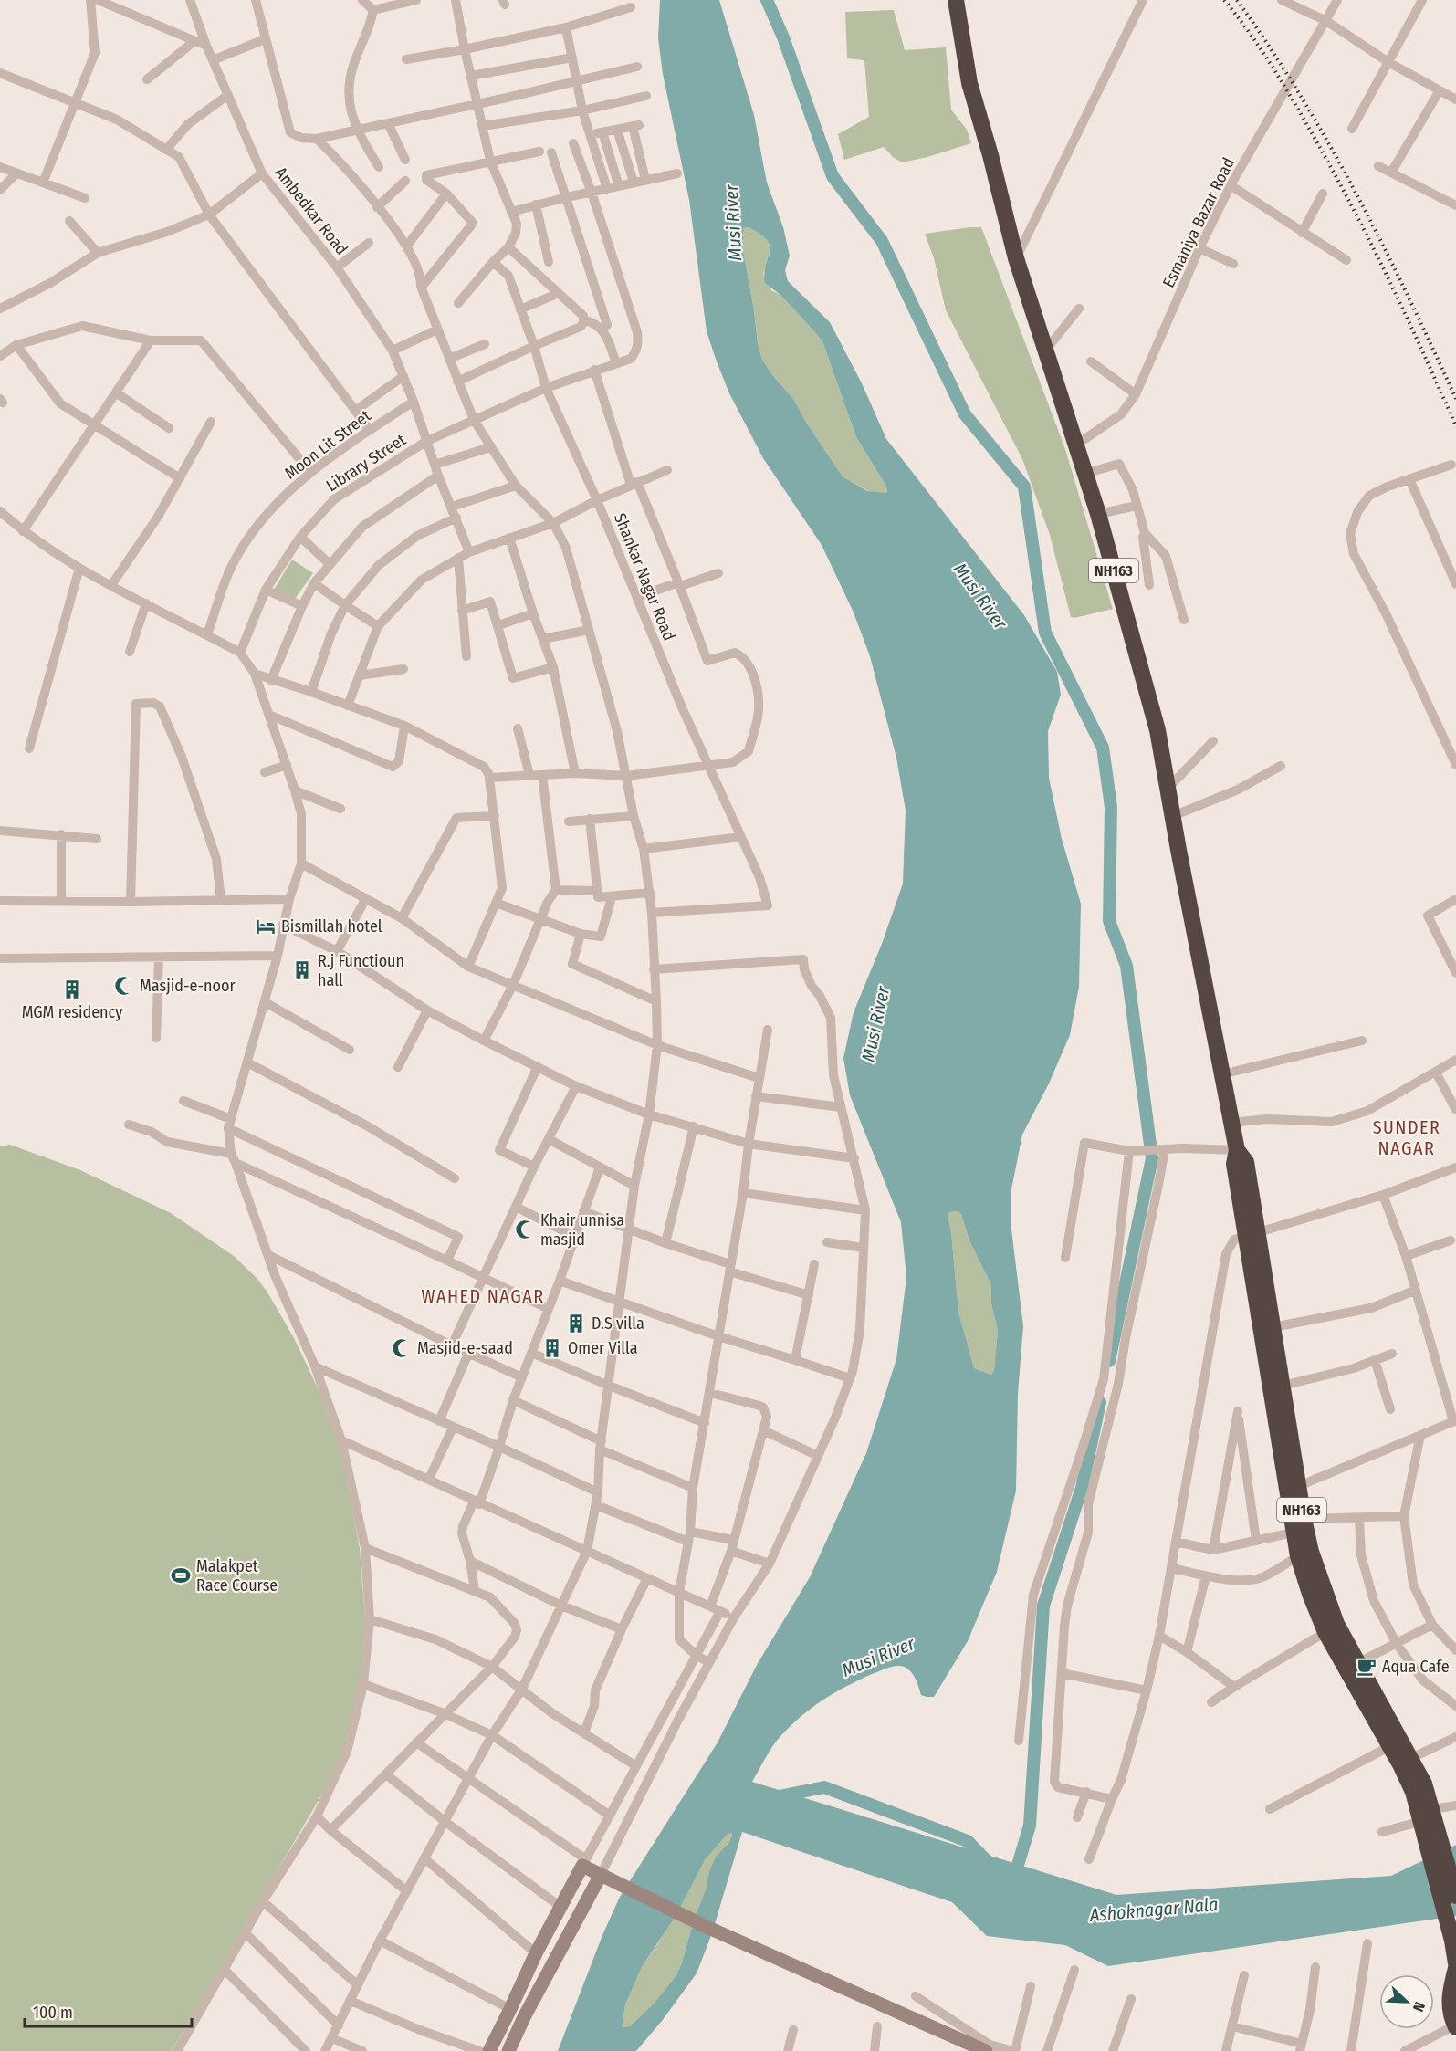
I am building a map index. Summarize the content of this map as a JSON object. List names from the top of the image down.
{
  "streets": {
    "highway": ["NH163"],
    "street": [
      "Ambedkar Road",
      "Esmaniya Bazar Road",
      "Moon Lit Street",
      "Library Street",
      "Shankar Nagar Road"
    ]
  },
  "crossings": [
    ["Ambedkar Road", "Moon Lit Street"],
    ["Ambedkar Road", "Library Street"],
    ["Esmaniya Bazar Road", "NH163"],
    ["Library Street", "Shankar Nagar Road"]
  ],
  "districts": ["SUNDER NAGAR", "WAHED NAGAR"],
  "water": ["Musi River", "Ashoknagar Nala"],
  "places": {
    "hotel": ["Bismillah hotel"],
    "building": [
      "R.j Functioun hall",
      "MGM residency",
      "D.S villa",
      "Omer Villa"
    ],
    "mosque": ["Masjid-e-noor", "Khair unnisa masjid", "Masjid-e-saad"],
    "sports": ["Malakpet Race Course"],
    "cafe": ["Aqua Cafe"]
  },
  "scale_bar": "100 m",
  "north": "bottom right"
}
